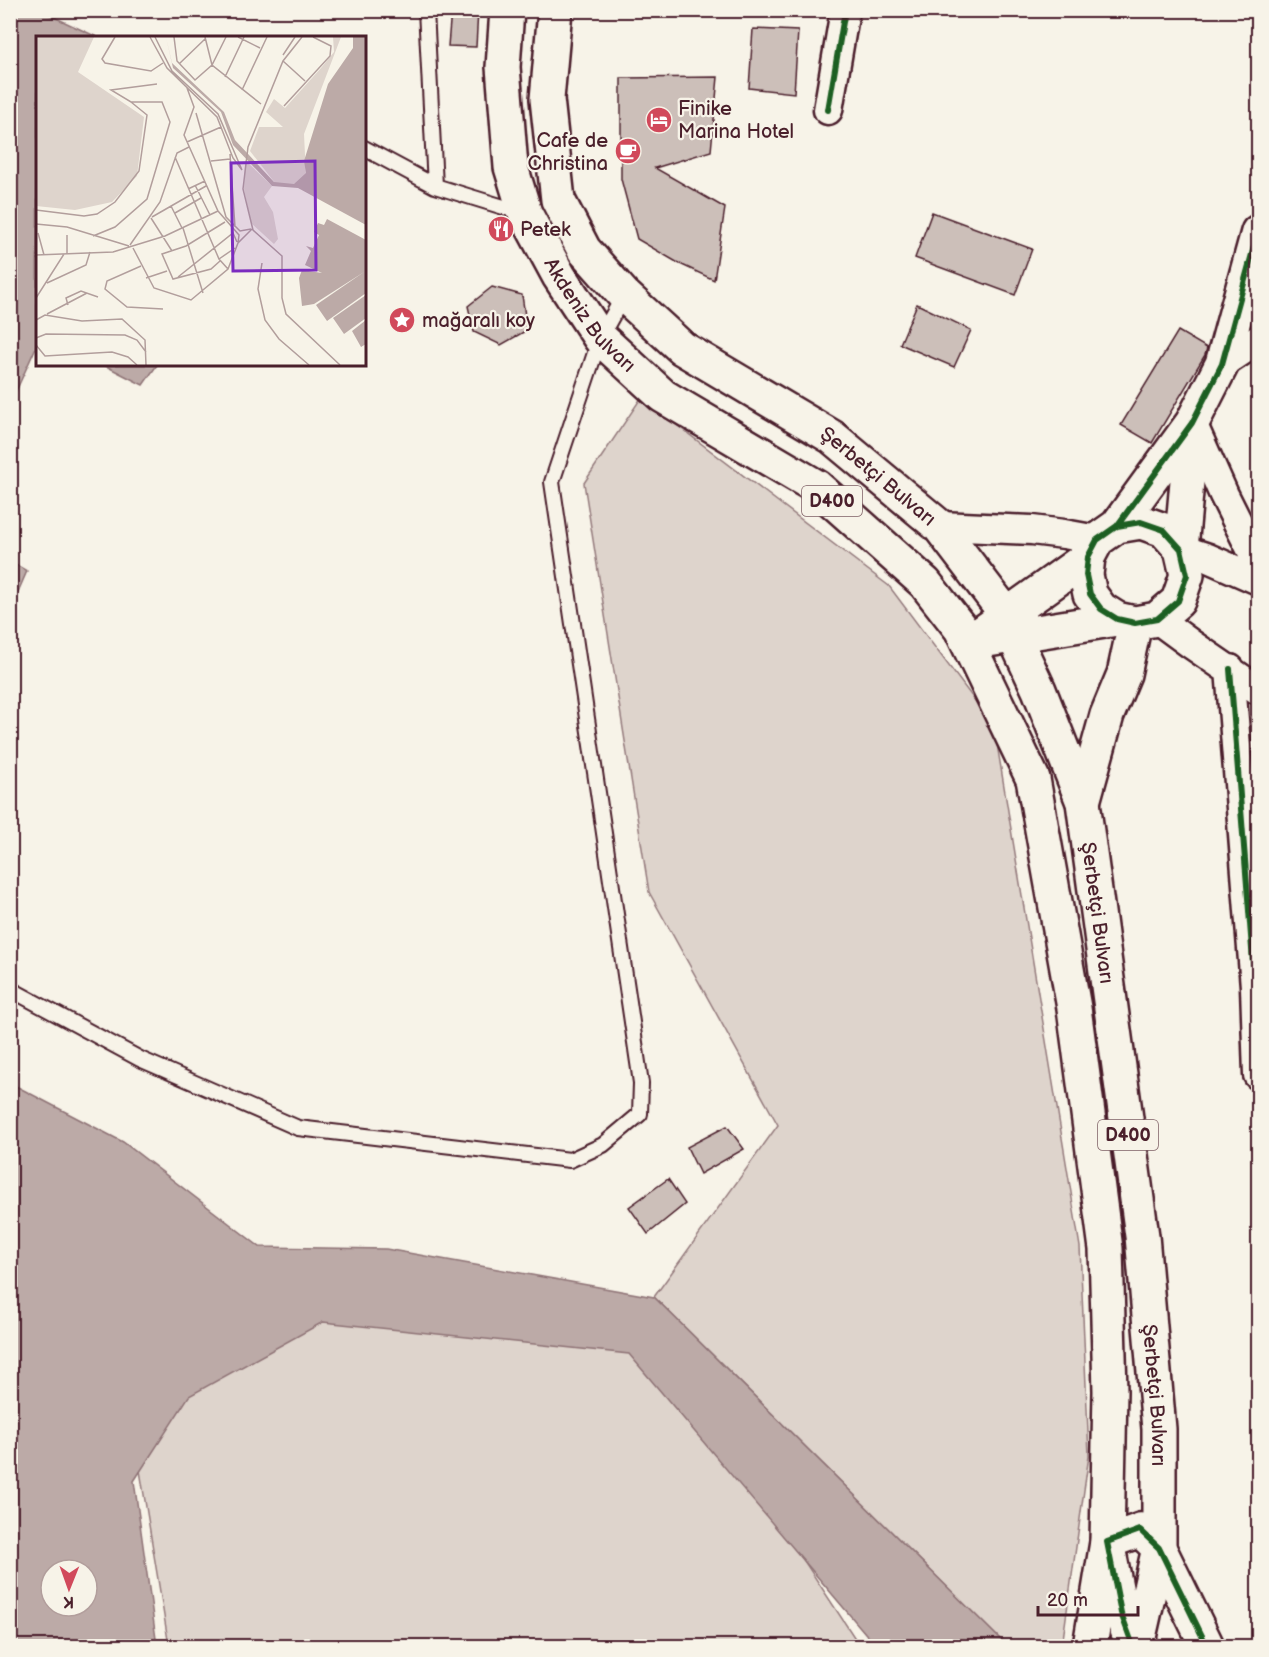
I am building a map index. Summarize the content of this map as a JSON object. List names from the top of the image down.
{
  "streets": {
    "main road": ["Akdeniz Bulvarı", "Şerbetçi Bulvarı", "D400"]
  },
  "crossings": [
    ["Akdeniz Bulvarı", "Şerbetçi Bulvarı"]
  ],
  "places": {
    "hotel": ["Finike Marina Hotel"],
    "cafe": ["Cafe de Christina"],
    "restaurant": ["Petek"],
    "place": ["mağaralı koy"]
  },
  "scale_bar": "20 m",
  "north": "bottom"
}
